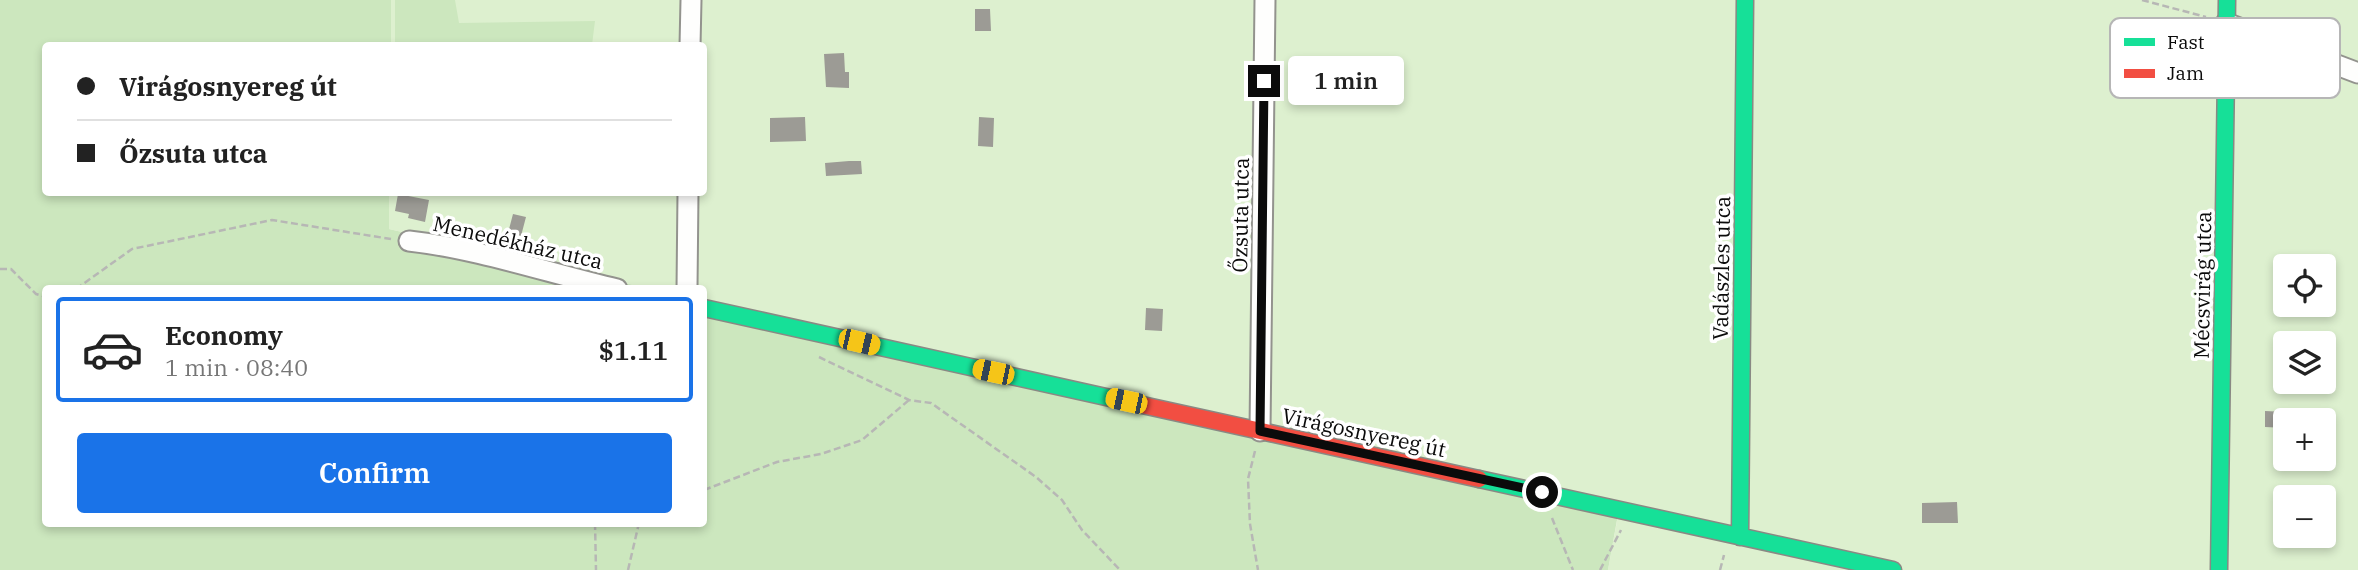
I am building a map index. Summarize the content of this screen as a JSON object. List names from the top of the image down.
{
  "streets": {
    "street": [
      "Őzsuta utca",
      "Menedékház utca",
      "Vadászles utca",
      "Mécsvirág utca",
      "Virágosnyereg út"
    ]
  },
  "crossings": [
    ["Őzsuta utca", "Virágosnyereg út"],
    ["Vadászles utca", "Virágosnyereg út"]
  ],
  "legend": ["Fast", "Jam"],
  "page": {
    "banner": ["Virágosnyereg út", "Őzsuta utca"],
    "bubble": "1 min",
    "map_buttons": ["+", "−"],
    "list": [
      {
        "name": "Economy",
        "note": "1 min · 08:40",
        "value": "$1.11"
      }
    ],
    "buttons": "Confirm"
  }
}
